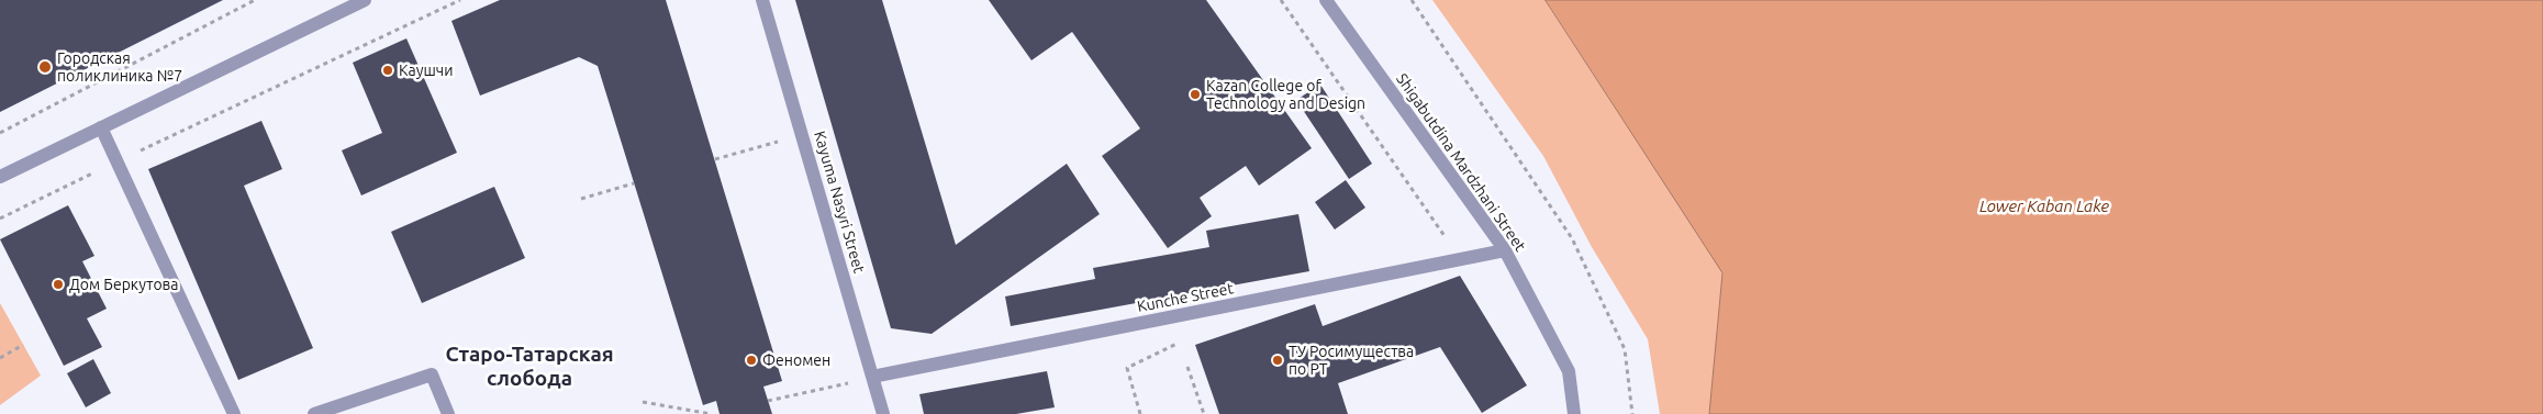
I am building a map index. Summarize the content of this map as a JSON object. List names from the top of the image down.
{
  "streets": {
    "street": ["Shigabutdina Mardzhani Street", "Kayuma Nasyri Street", "Kunche Street"]
  },
  "crossings": [
    ["Shigabutdina Mardzhani Street", "Kunche Street"],
    ["Kayuma Nasyri Street", "Kunche Street"]
  ],
  "districts": ["Старо-Татарская слобода"],
  "water": ["Lower Kaban Lake"],
  "places": [
    "Городская поликлиника №7",
    "Каушчи",
    "Kazan College of Technology and Design",
    "Дом Беркутова",
    "Феномен",
    "ТУ Росимущества по РТ"
  ]
}
